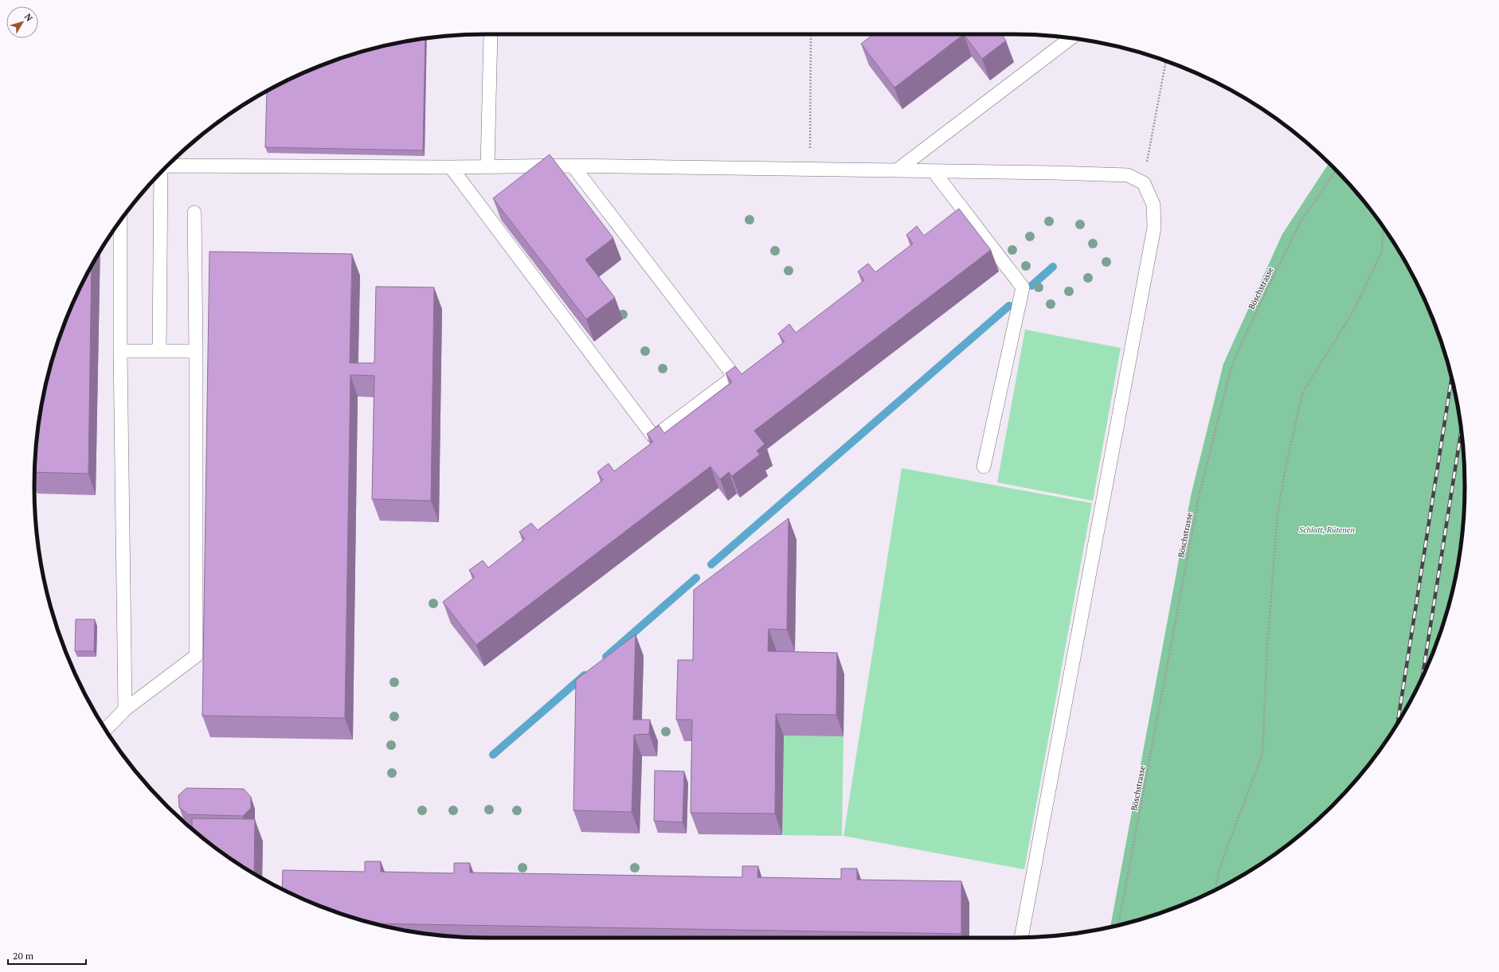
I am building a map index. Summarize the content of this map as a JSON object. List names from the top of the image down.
{
  "streets": {
    "path": ["Böschstrasse"]
  },
  "parks": ["Schlatt, Rütenen"],
  "scale_bar": "20 m",
  "north": "top right"
}
